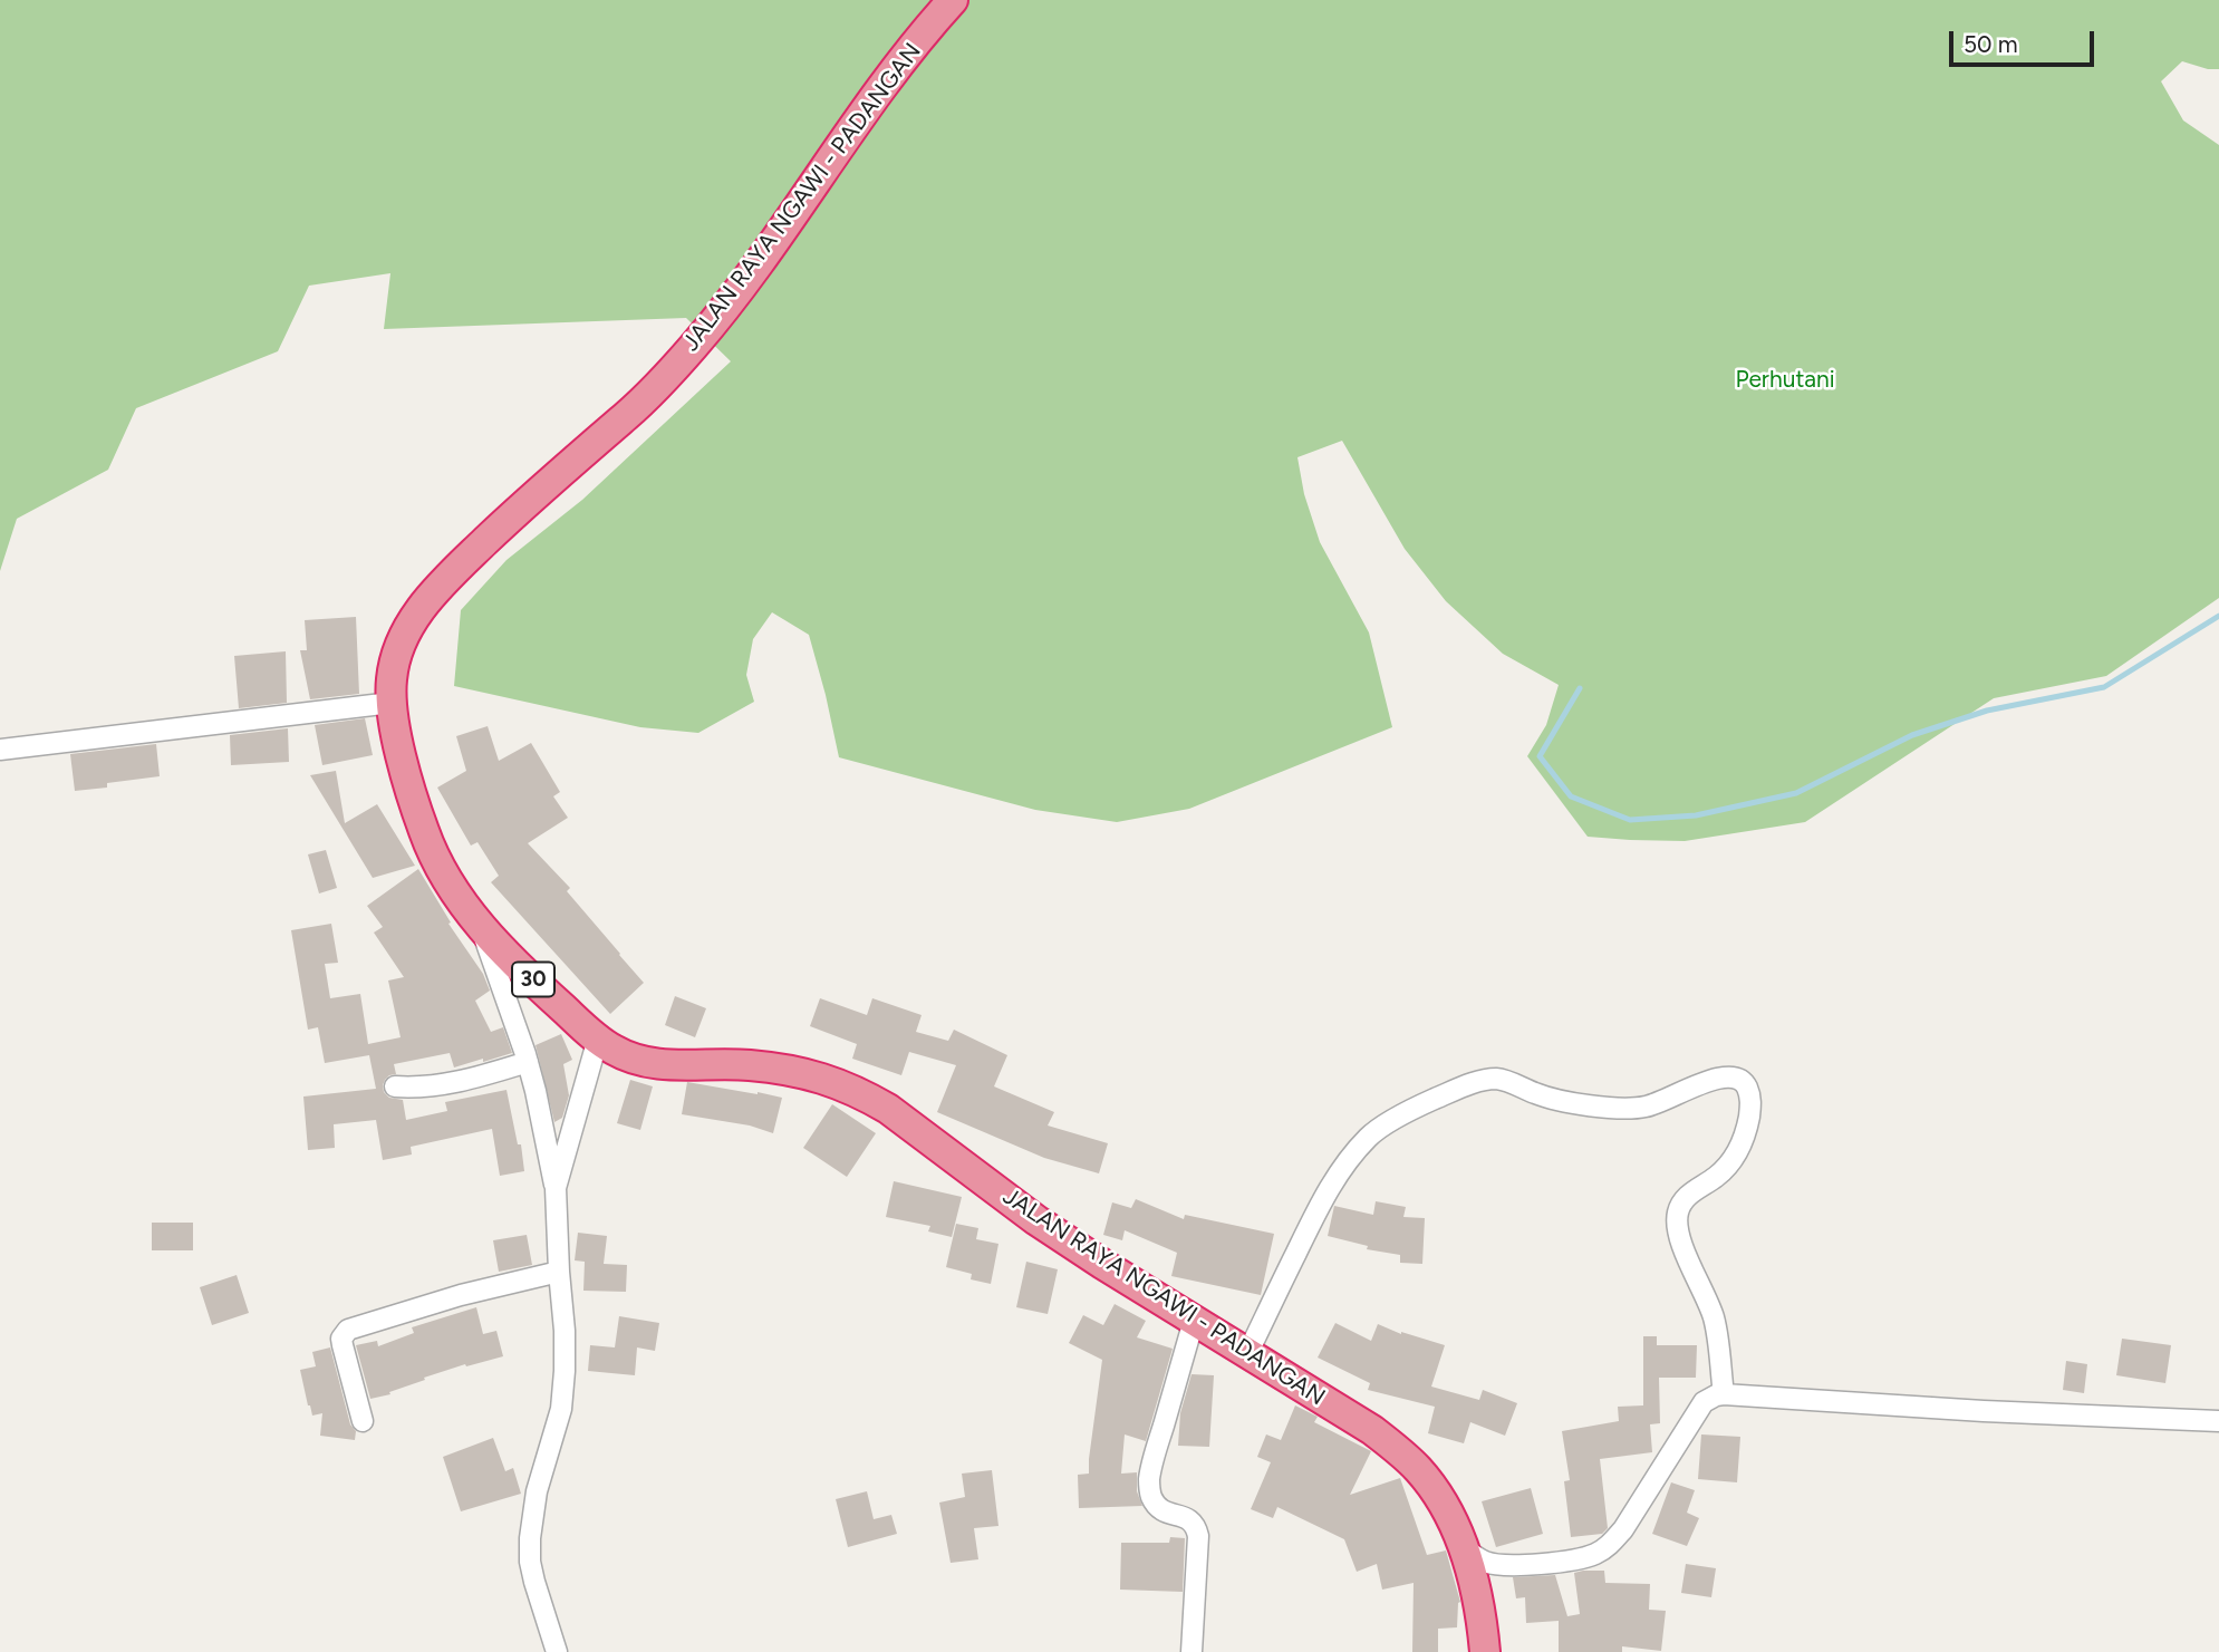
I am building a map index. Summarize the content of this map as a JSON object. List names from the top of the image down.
{
  "streets": {
    "highway": ["JALAN RAYA NGAWI - PADANGAN", "30"]
  },
  "parks": ["Perhutani"],
  "scale_bar": "50 m"
}
